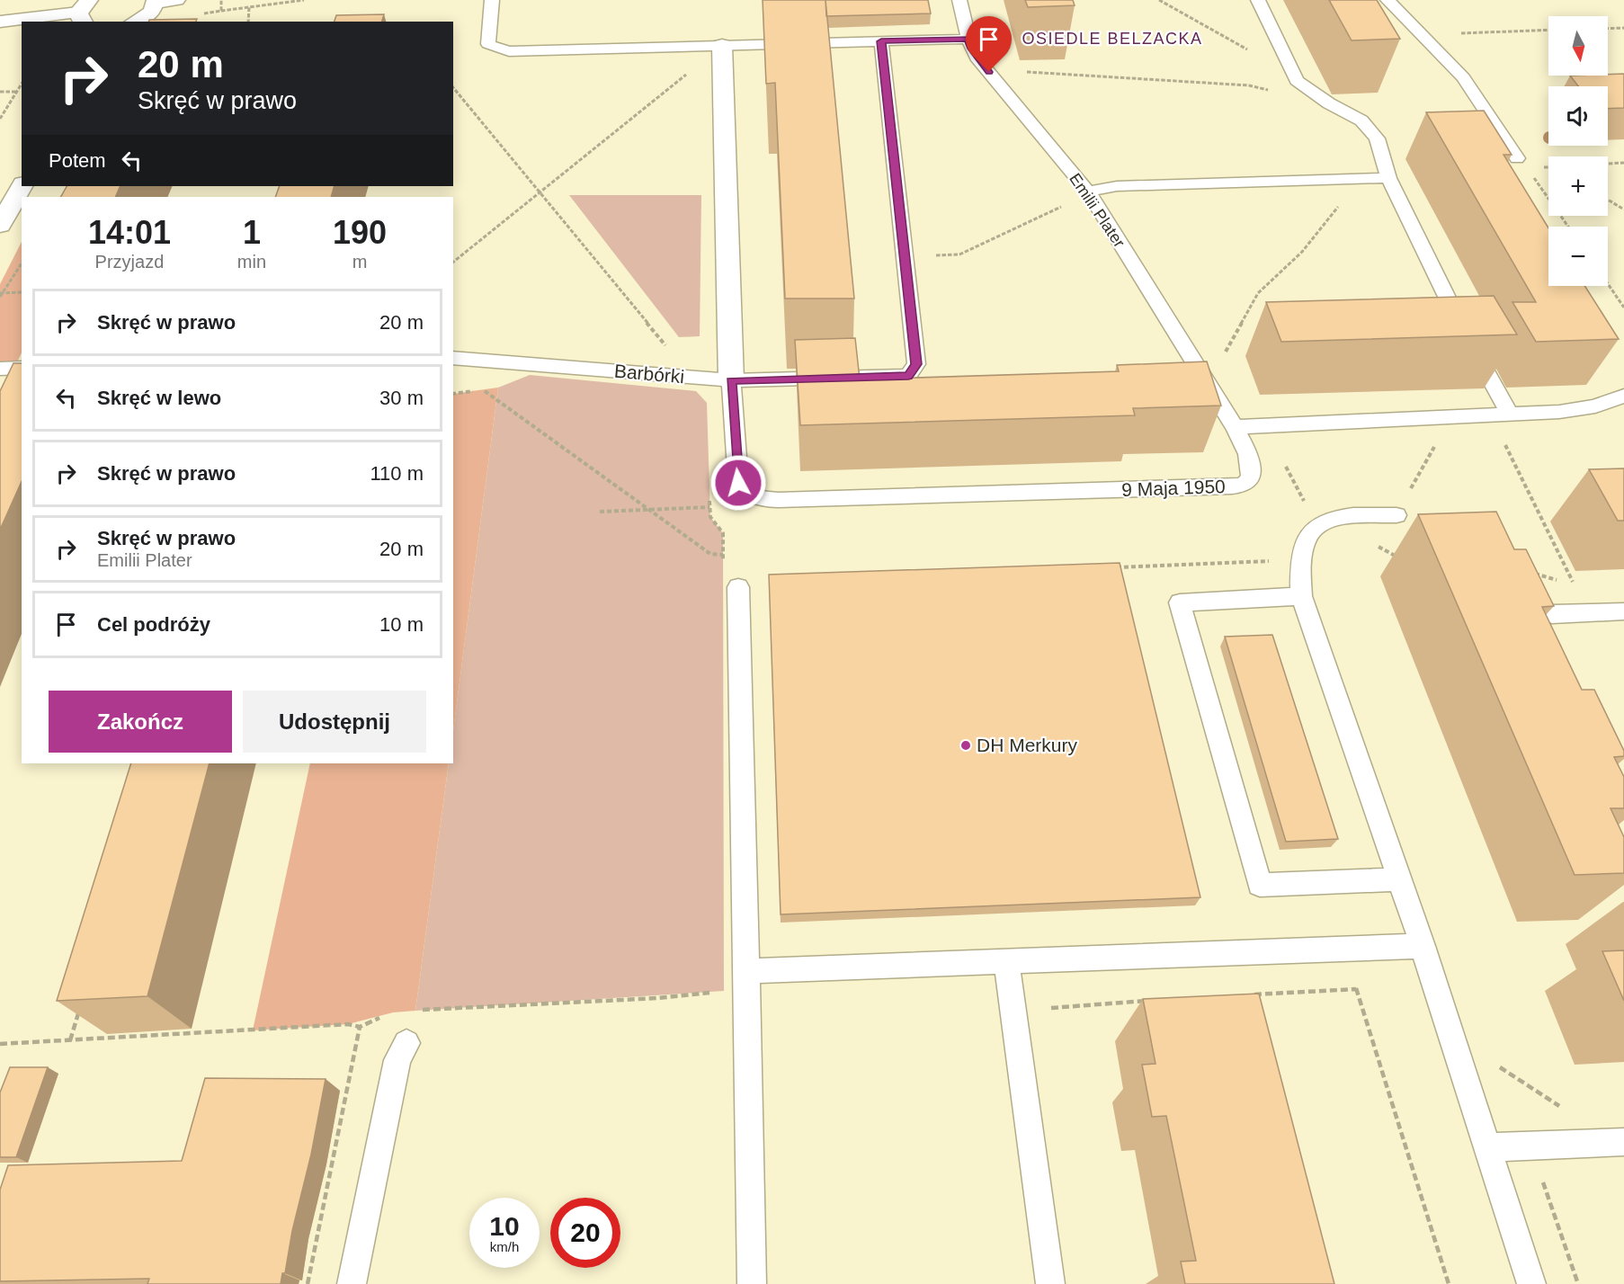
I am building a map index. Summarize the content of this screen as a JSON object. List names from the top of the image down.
{
  "streets": {
    "lane": ["Emilii Plater", "Barbórki", "9 Maja 1950"]
  },
  "crossings": [
    ["Emilii Plater", "9 Maja 1950"],
    ["Barbórki", "9 Maja 1950"]
  ],
  "districts": ["OSIEDLE BELZACKA"],
  "places": ["DH Merkury"],
  "north": "bottom",
  "page": {
    "map_buttons": ["+", "−"],
    "turn": ["20 m", "Skręć w prawo"],
    "then": "Potem",
    "eta": [
      "14:01",
      "Przyjazd",
      "1",
      "min",
      "190",
      "m"
    ],
    "list": [
      {
        "name": "Skręć w prawo",
        "value": "20 m"
      },
      {
        "name": "Skręć w lewo",
        "value": "30 m"
      },
      {
        "name": "Skręć w prawo",
        "value": "110 m"
      },
      {
        "name": "Skręć w prawo",
        "note": "Emilii Plater",
        "value": "20 m"
      },
      {
        "name": "Cel podróży",
        "value": "10 m"
      }
    ],
    "buttons": ["Zakończ", "Udostępnij"],
    "speed": "10 km/h",
    "limit": "20"
  }
}
